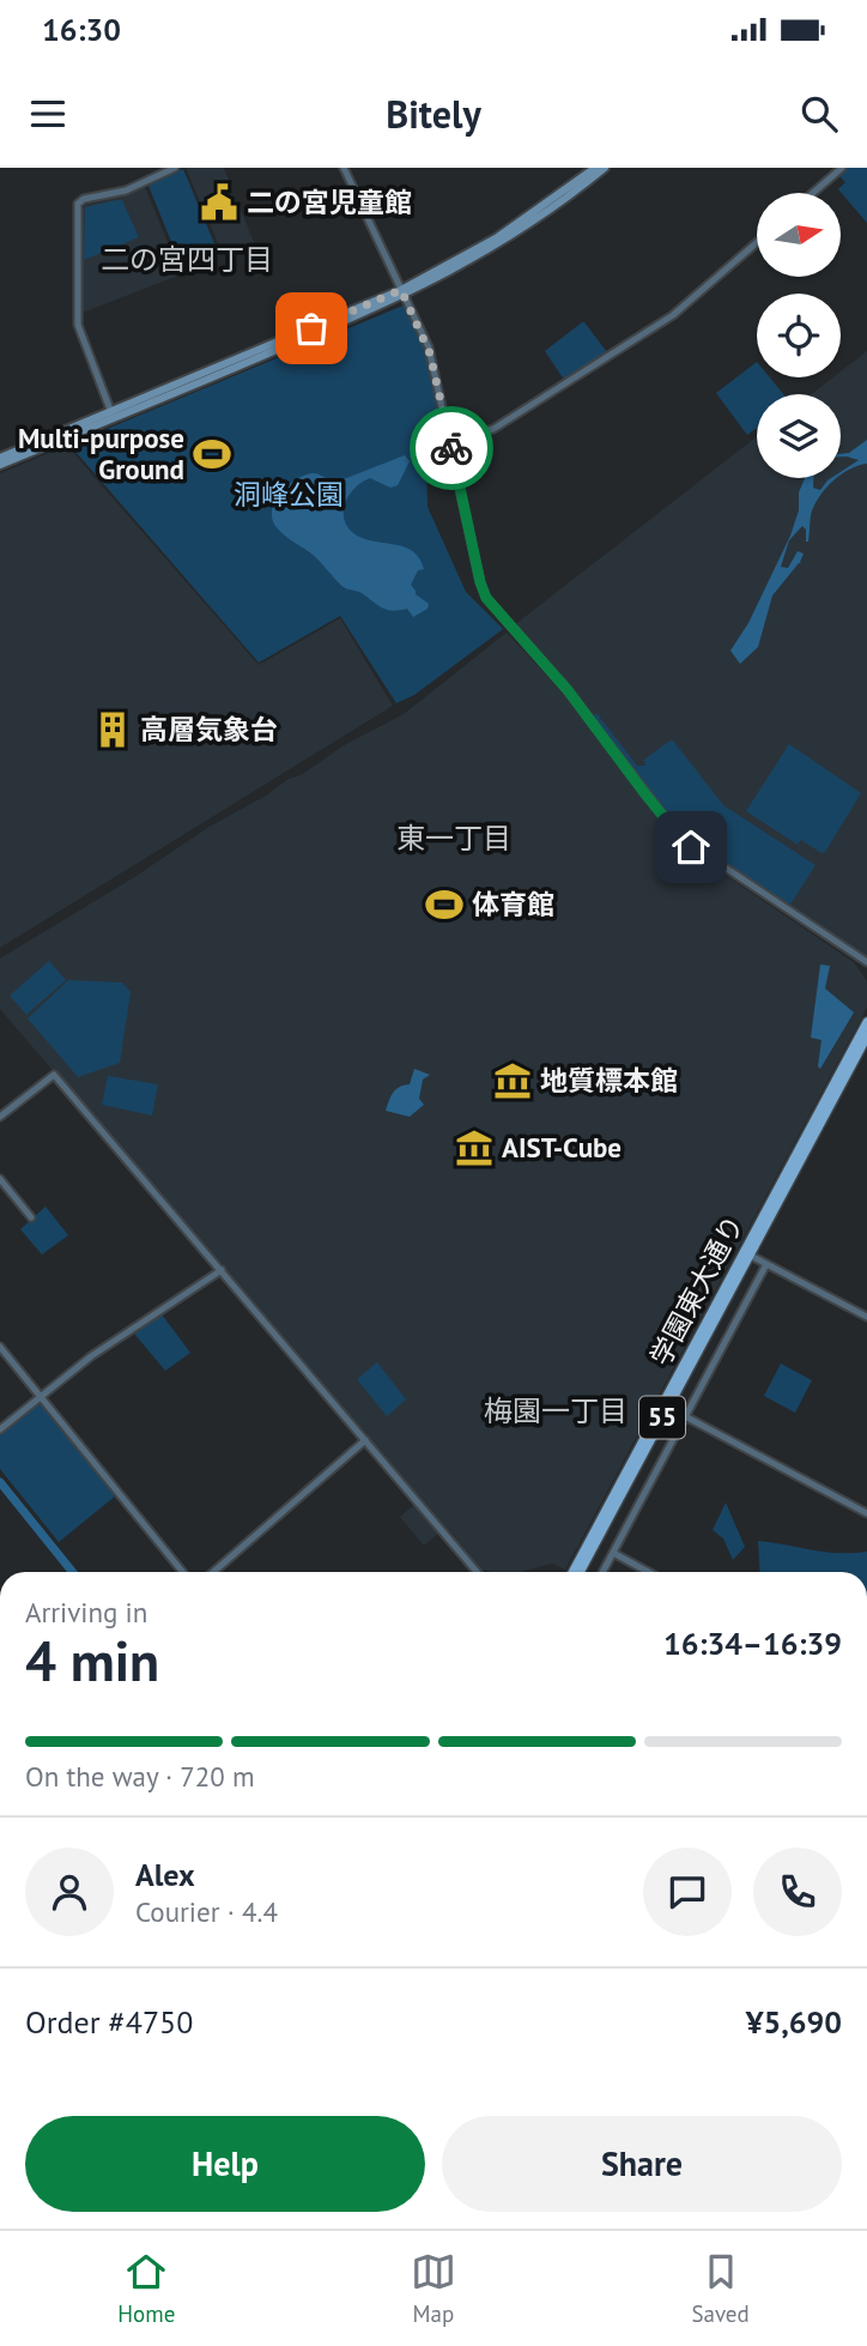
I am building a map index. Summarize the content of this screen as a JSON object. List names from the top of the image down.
{
  "streets": {
    "main road": ["学園東大通り", "55"]
  },
  "districts": ["二の宮四丁目", "東一丁目", "梅園一丁目"],
  "parks": ["洞峰公園"],
  "places": {
    "public building": ["二の宮児童館"],
    "sports": ["Multi-purpose Ground", "体育館"],
    "building": ["高層気象台"],
    "museum": ["地質標本館", "AIST-Cube"]
  },
  "north": "right",
  "page": {
    "status": "16:30",
    "header": "Bitely",
    "heading": ["4 min", "Arriving in", "16:34–16:39"],
    "panel": [
      "Alex",
      "Courier · 4.4",
      "Order #4750",
      "¥5,690"
    ],
    "bar": "On the way · 720 m",
    "buttons": ["Help", "Share"],
    "tabs": ["Home", "Map", "Saved"]
  }
}
